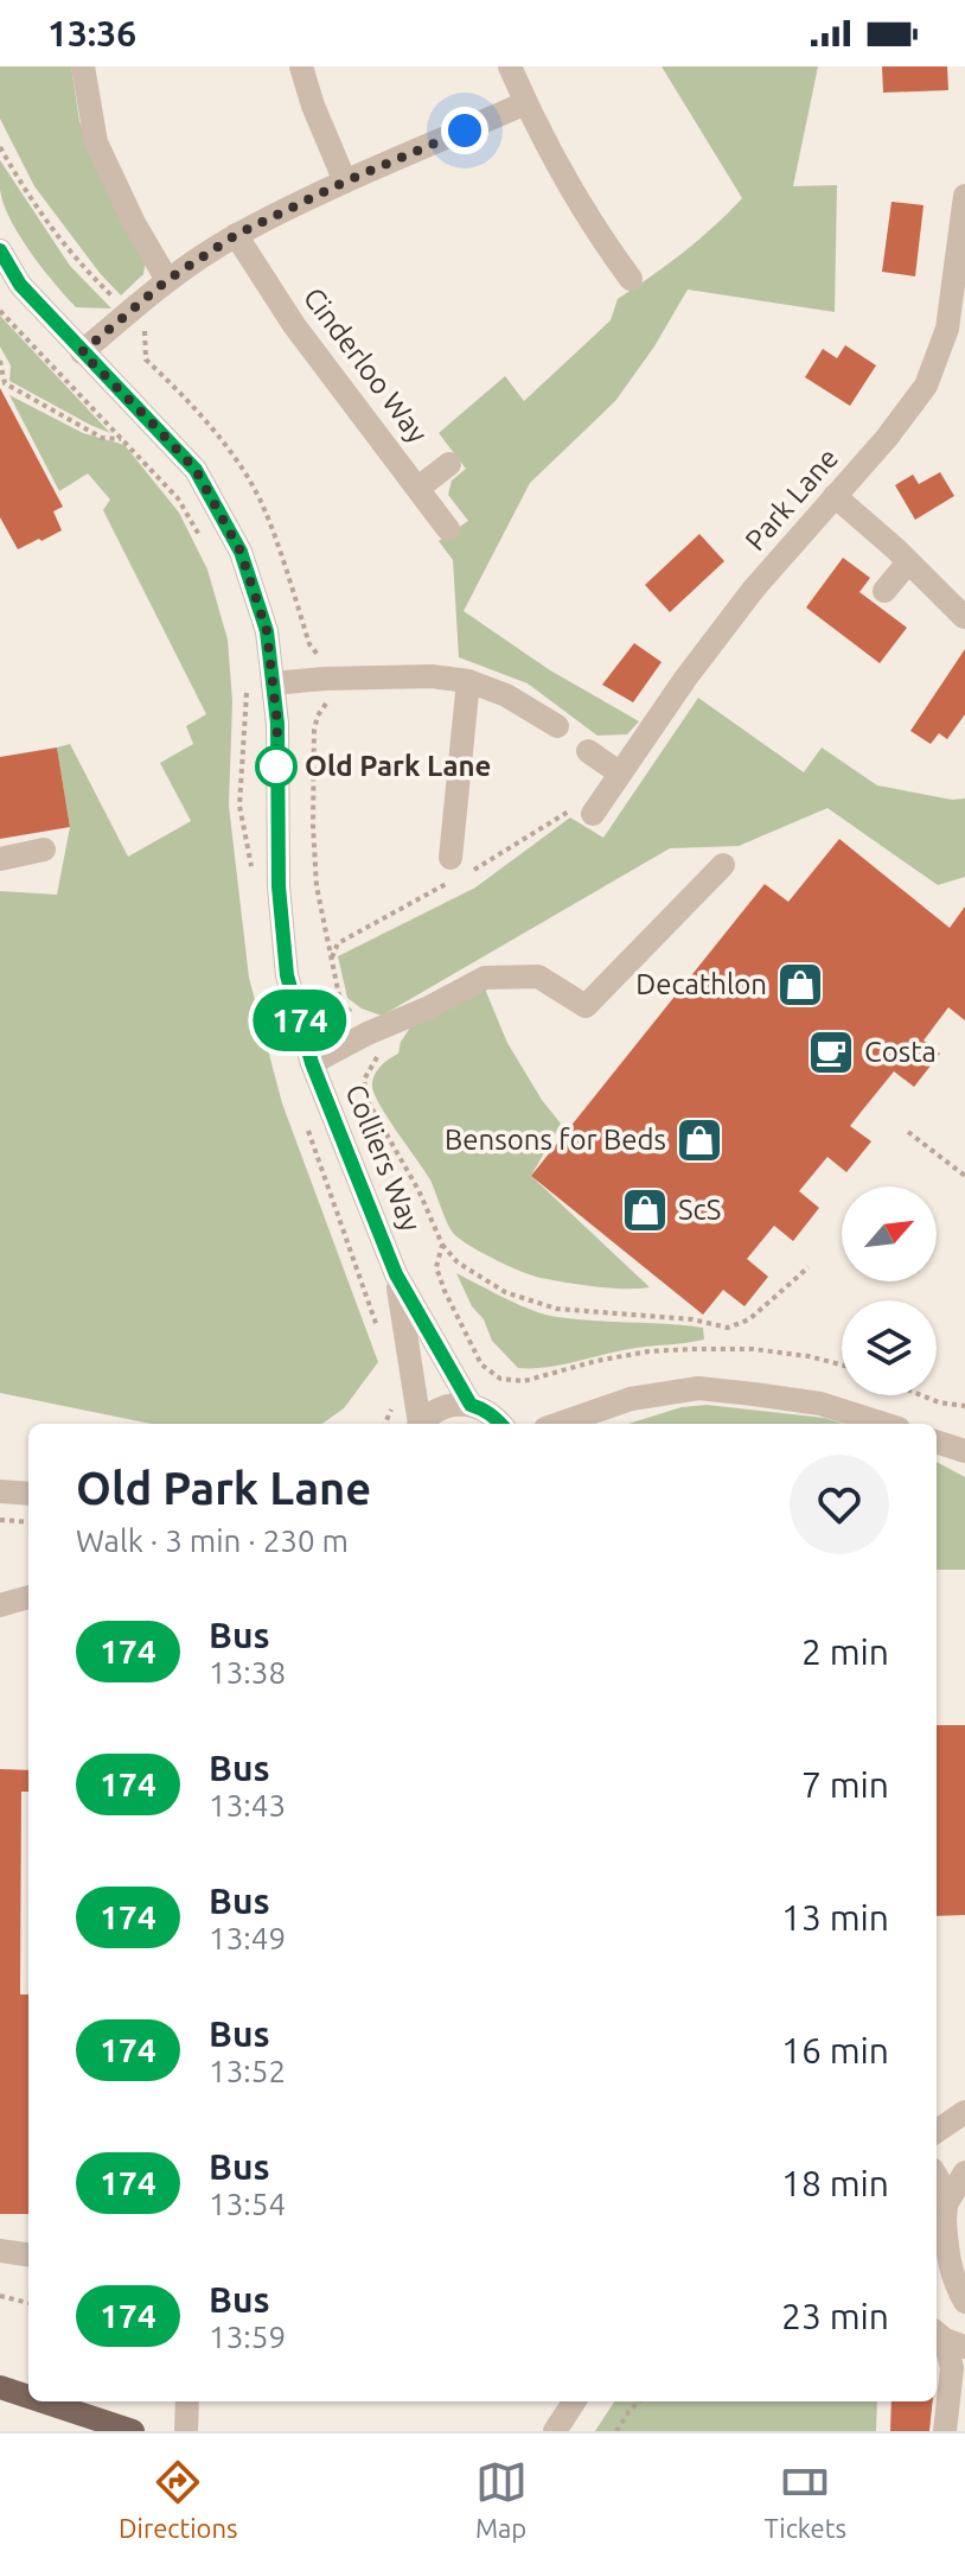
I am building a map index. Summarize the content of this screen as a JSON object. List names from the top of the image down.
{
  "streets": {
    "street": ["Cinderloo Way", "Park Lane", "Colliers Way"]
  },
  "places": {
    "other": ["Old Park Lane"],
    "shop": ["Decathlon", "Bensons for Beds", "ScS"],
    "cafe": ["Costa"]
  },
  "lines": ["bus line 174"],
  "north": "top right",
  "page": {
    "status": "13:36",
    "on_map": "174",
    "heading": ["Old Park Lane", "Walk · 3 min · 230 m"],
    "list": [
      {
        "mark": "174",
        "name": "Bus",
        "note": "13:38",
        "value": "2 min"
      },
      {
        "mark": "174",
        "name": "Bus",
        "note": "13:43",
        "value": "7 min"
      },
      {
        "mark": "174",
        "name": "Bus",
        "note": "13:49",
        "value": "13 min"
      },
      {
        "mark": "174",
        "name": "Bus",
        "note": "13:52",
        "value": "16 min"
      },
      {
        "mark": "174",
        "name": "Bus",
        "note": "13:54",
        "value": "18 min"
      },
      {
        "mark": "174",
        "name": "Bus",
        "note": "13:59",
        "value": "23 min"
      }
    ],
    "tabs": ["Directions", "Map", "Tickets"]
  }
}
